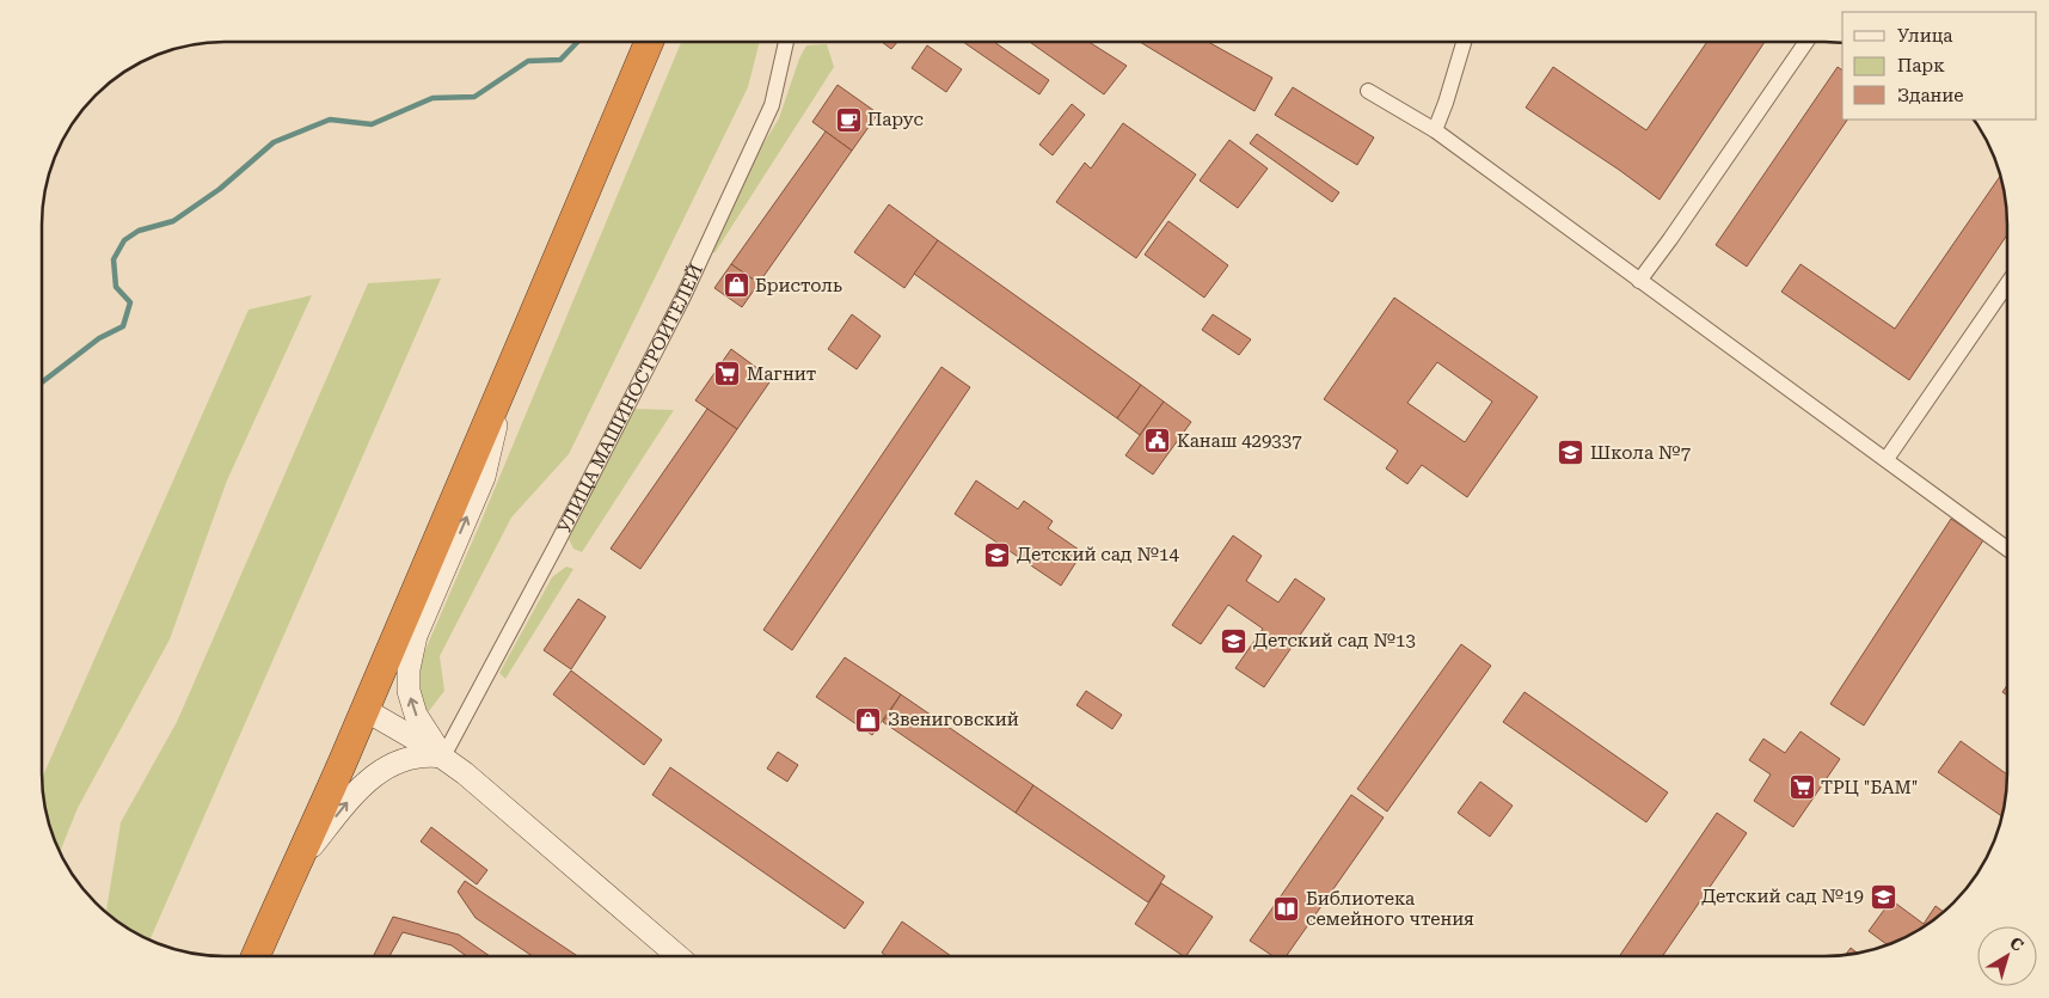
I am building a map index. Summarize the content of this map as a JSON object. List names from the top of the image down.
{
  "streets": {
    "street": ["УЛИЦА МАШИНОСТРОИТЕЛЕЙ"]
  },
  "places": {
    "cafe": ["Парус"],
    "shop": ["Бристоль", "Звениговский"],
    "supermarket": ["Магнит", "ТРЦ \"БАМ\""],
    "public building": ["Канаш 429337"],
    "school or university": [
      "Школа №7",
      "Детский сад №14",
      "Детский сад №13",
      "Детский сад №19"
    ],
    "library": ["Библиотека семейного чтения"]
  },
  "legend": ["Улица", "Парк", "Здание"],
  "north": "top right"
}
